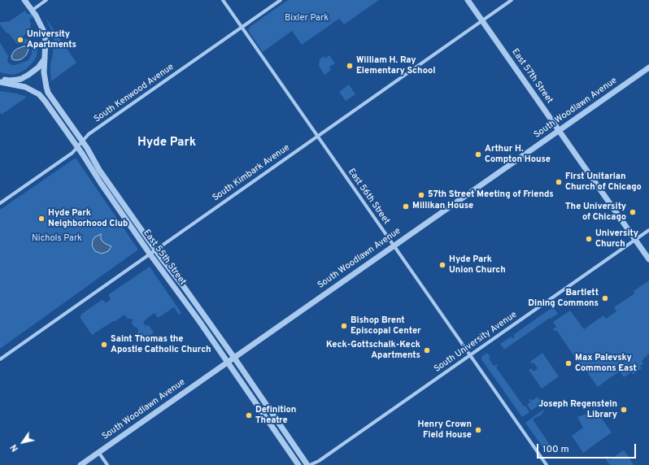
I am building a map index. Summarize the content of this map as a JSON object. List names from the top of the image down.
{
  "streets": {
    "street": [
      "East 57th Street",
      "South Kenwood Avenue",
      "South Woodlawn Avenue",
      "South Kimbark Avenue",
      "East 56th Street",
      "East 55th Street",
      "South University Avenue"
    ]
  },
  "crossings": [
    ["East 57th Street", "South Woodlawn Avenue"],
    ["East 57th Street", "South Kimbark Avenue"],
    ["East 57th Street", "South University Avenue"],
    ["South Kenwood Avenue", "East 56th Street"],
    ["South Kenwood Avenue", "East 55th Street"],
    ["South Woodlawn Avenue", "East 56th Street"],
    ["South Woodlawn Avenue", "East 55th Street"],
    ["South Kimbark Avenue", "East 56th Street"],
    ["South Kimbark Avenue", "East 55th Street"],
    ["East 56th Street", "South University Avenue"],
    ["East 55th Street", "South University Avenue"]
  ],
  "districts": ["Hyde Park"],
  "parks": ["Bixler Park", "Nichols Park"],
  "places": [
    "University Apartments",
    "William H. Ray Elementary School",
    "Arthur H. Compton House",
    "First Unitarian Church of Chicago",
    "57th Street Meeting of Friends",
    "Millikan House",
    "The University of Chicago",
    "Hyde Park Neighborhood Club",
    "University Church",
    "Hyde Park Union Church",
    "Bartlett Dining Commons",
    "Bishop Brent Episcopal Center",
    "Saint Thomas the Apostle Catholic Church",
    "Keck-Gottschalk-Keck Apartments",
    "Max Palevsky Commons East",
    "Joseph Regenstein Library",
    "Definition Theatre",
    "Henry Crown Field House"
  ],
  "scale_bar": "100 m",
  "north": "bottom left"
}
